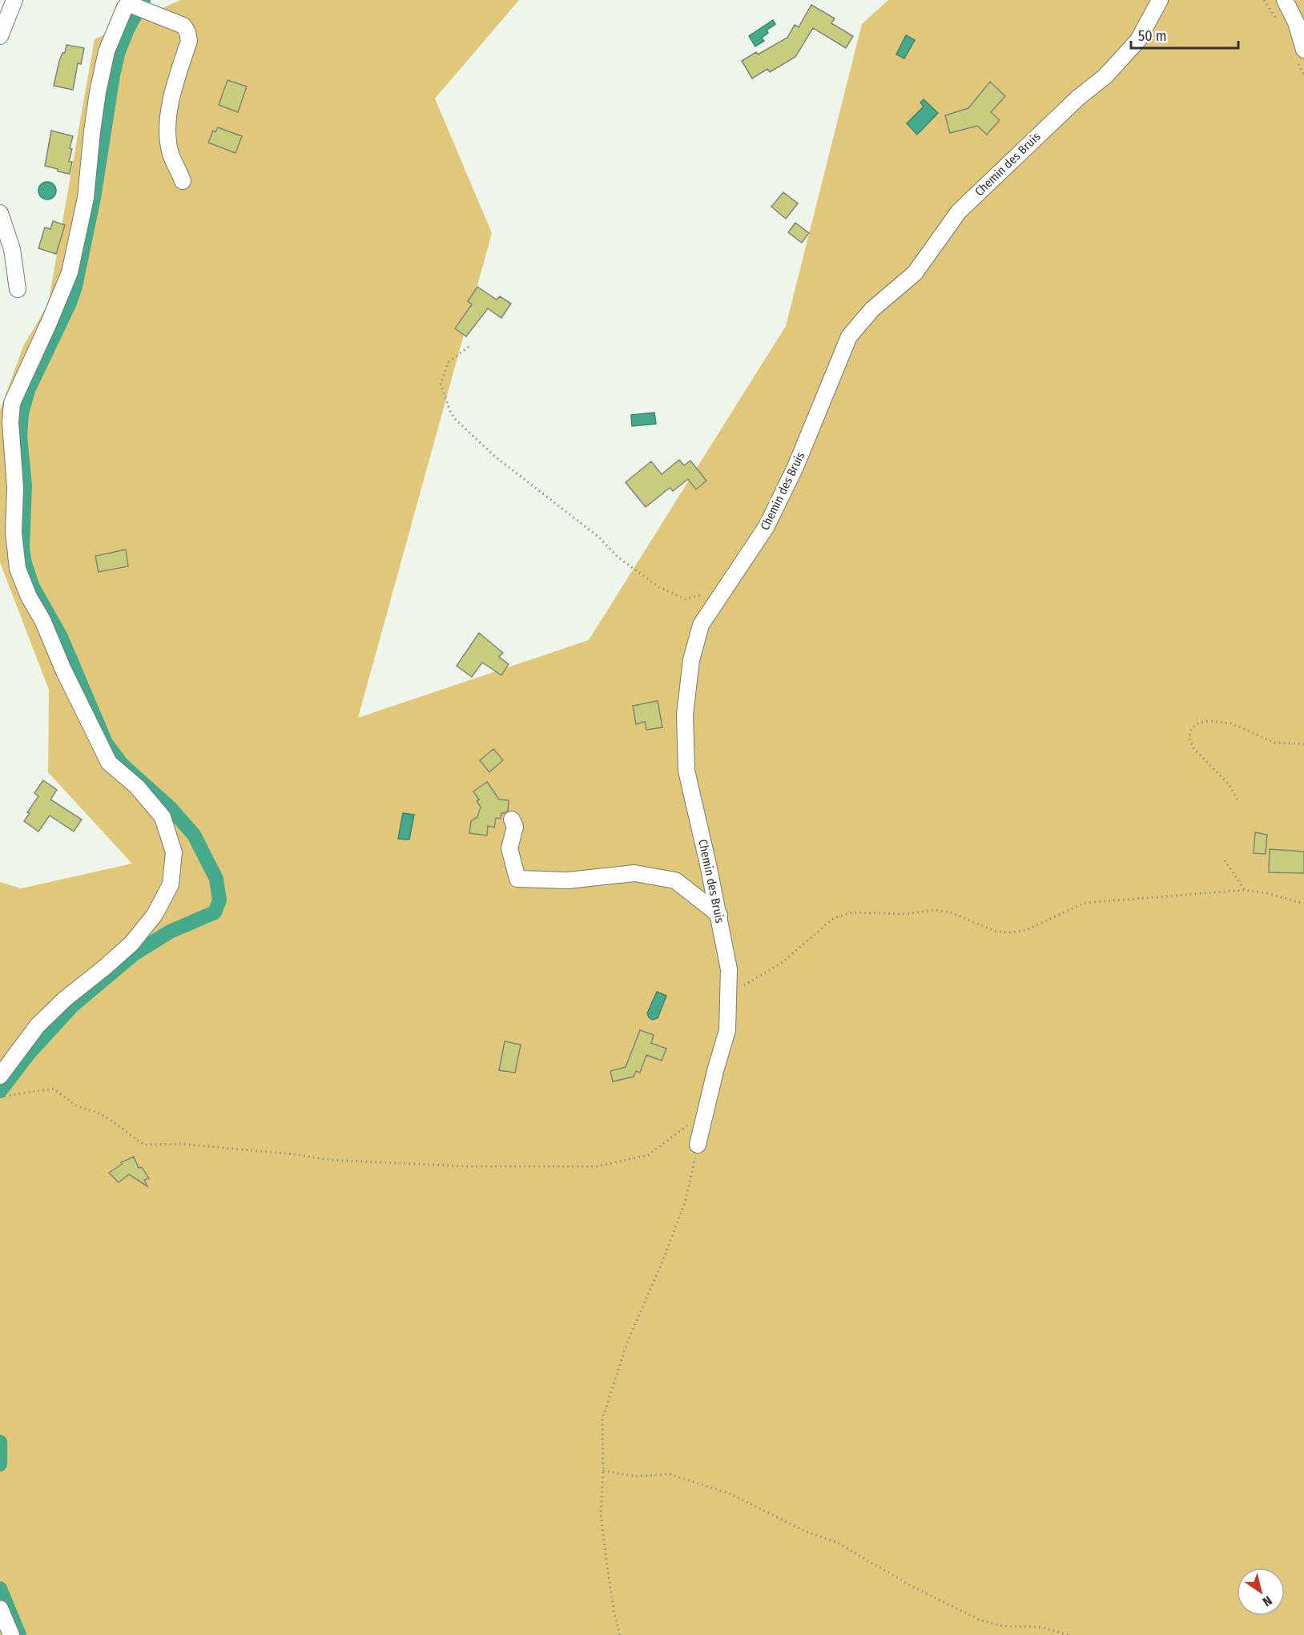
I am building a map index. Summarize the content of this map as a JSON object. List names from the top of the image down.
{
  "streets": {
    "street": ["Chemin des Bruis"]
  },
  "scale_bar": "50 m",
  "north": "bottom right"
}
